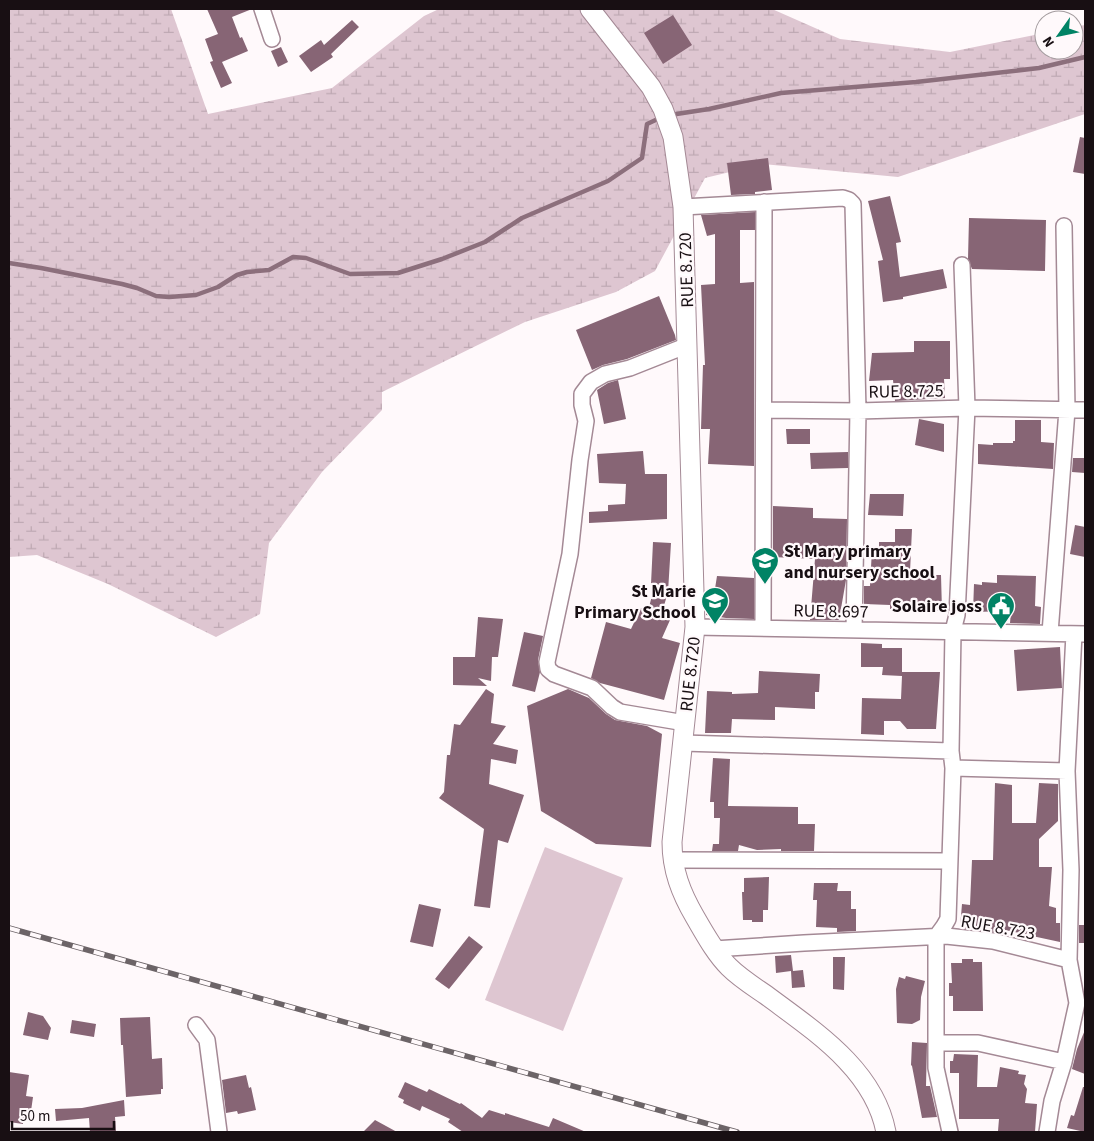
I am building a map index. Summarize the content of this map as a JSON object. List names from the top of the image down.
{
  "streets": {
    "main road": ["RUE 8.720"],
    "street": ["RUE 8.725", "RUE 8.697", "RUE 8.723"]
  },
  "crossings": [
    ["RUE 8.720", "RUE 8.697"],
    ["RUE 8.720", "RUE 8.723"],
    ["RUE 8.725", "RUE 8.697"]
  ],
  "places": {
    "school or university": ["St Mary primary and nursery school", "St Marie Primary School"],
    "public building": ["Solaire joss"]
  },
  "scale_bar": "50 m",
  "north": "bottom left"
}
